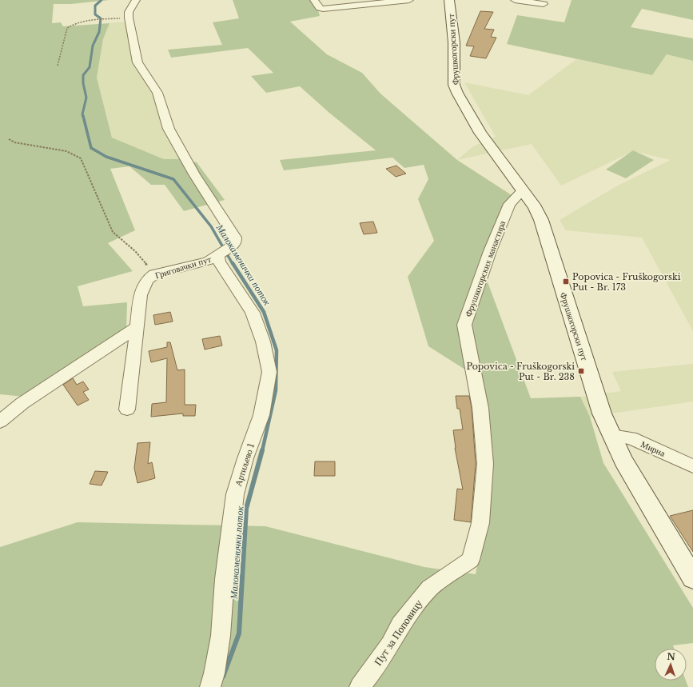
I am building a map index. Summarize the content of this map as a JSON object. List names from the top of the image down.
{
  "streets": {
    "street": [
      "Фрушкогорски пут",
      "Григовачки пут",
      "Фрушкогорских манастира",
      "Мирна",
      "Артиљево 1",
      "Пут за Поповицу"
    ]
  },
  "crossings": [
    ["Фрушкогорски пут", "Фрушкогорских манастира"],
    ["Фрушкогорски пут", "Мирна"],
    ["Григовачки пут", "Артиљево 1"],
    ["Фрушкогорских манастира", "Пут за Поповицу"]
  ],
  "water": ["Малокаменички поток"],
  "places": {
    "transit": ["Popovica - Fruškogorski Put - Br. 173", "Popovica - Fruškogorski Put - Br. 238"]
  },
  "north": "top"
}
